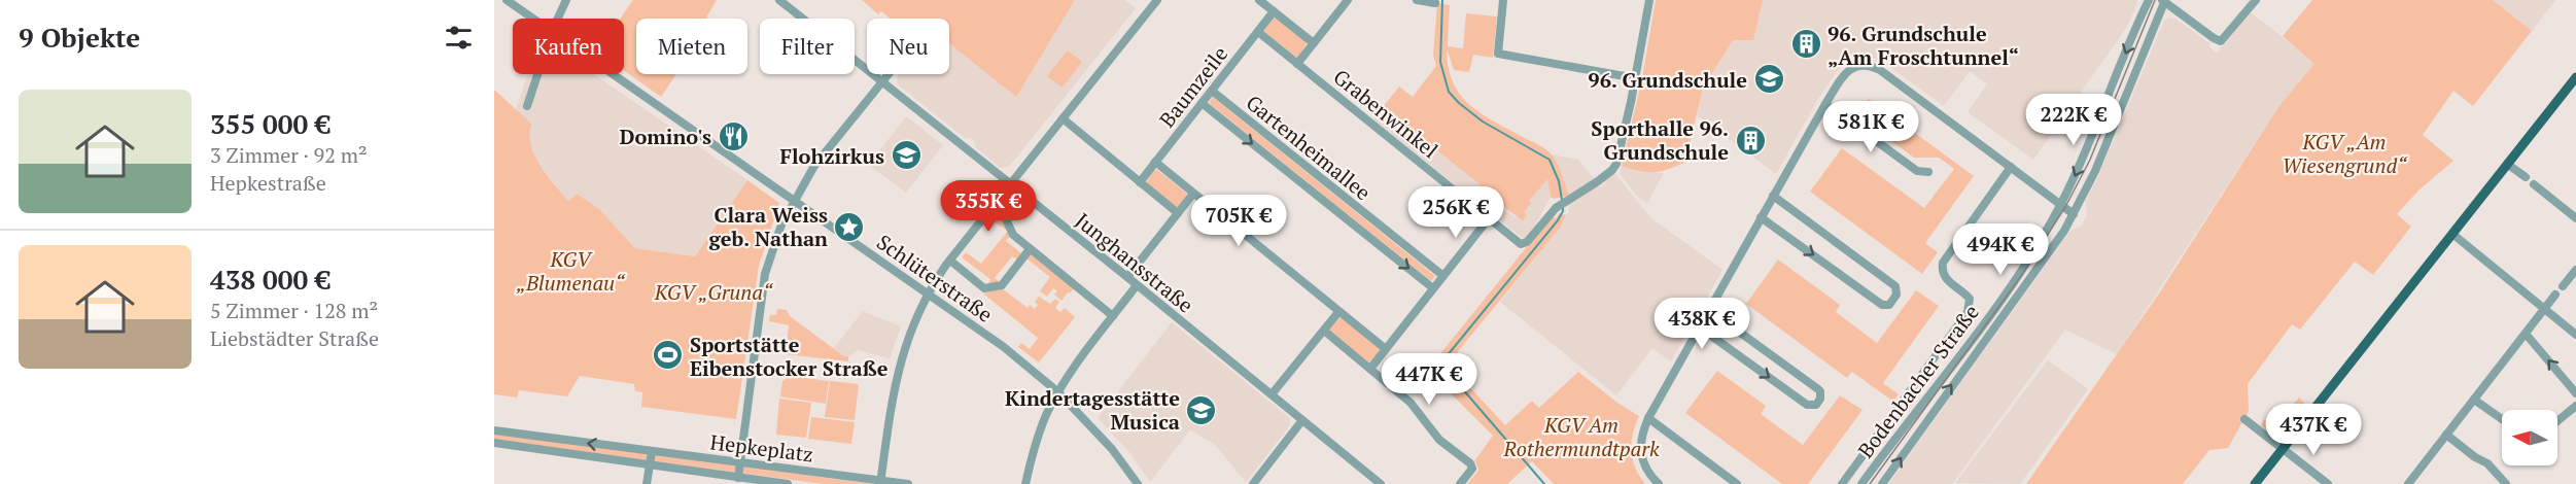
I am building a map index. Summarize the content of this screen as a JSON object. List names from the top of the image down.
{
  "streets": {
    "street": [
      "Baumzeile",
      "Grabenwinkel",
      "Gartenheimallee",
      "Junghansstraße",
      "Schlüterstraße",
      "Bodenbacher Straße",
      "Hepkeplatz"
    ]
  },
  "crossings": [
    ["Baumzeile", "Grabenwinkel"],
    ["Baumzeile", "Gartenheimallee"]
  ],
  "parks": [
    "KGV „Am Wiesengrund“",
    "KGV „Blumenau“",
    "KGV „Gruna“",
    "KGV Am Rothermundtpark"
  ],
  "places": {
    "building": ["96. Grundschule „Am Froschtunnel“", "Sporthalle 96. Grundschule"],
    "school or university": ["96. Grundschule", "Flohzirkus", "Kindertagesstätte Musica"],
    "restaurant": ["Domino's"],
    "place": ["Clara Weiss geb. Nathan"],
    "sports": ["Sportstätte Eibenstocker Straße"]
  },
  "north": "left",
  "page": {
    "heading": "9 Objekte",
    "chip": [
      "Kaufen",
      "Mieten",
      "Filter",
      "Neu"
    ],
    "list": [
      {
        "name": "355 000 €",
        "note": "3 Zimmer · 92 m² · Hepkestraße"
      },
      {
        "name": "438 000 €",
        "note": "5 Zimmer · 128 m² · Liebstädter Straße"
      }
    ],
    "price": [
      "222K €",
      "581K €",
      "355K €",
      "256K €",
      "705K €",
      "494K €",
      "438K €",
      "447K €",
      "437K €"
    ]
  }
}
